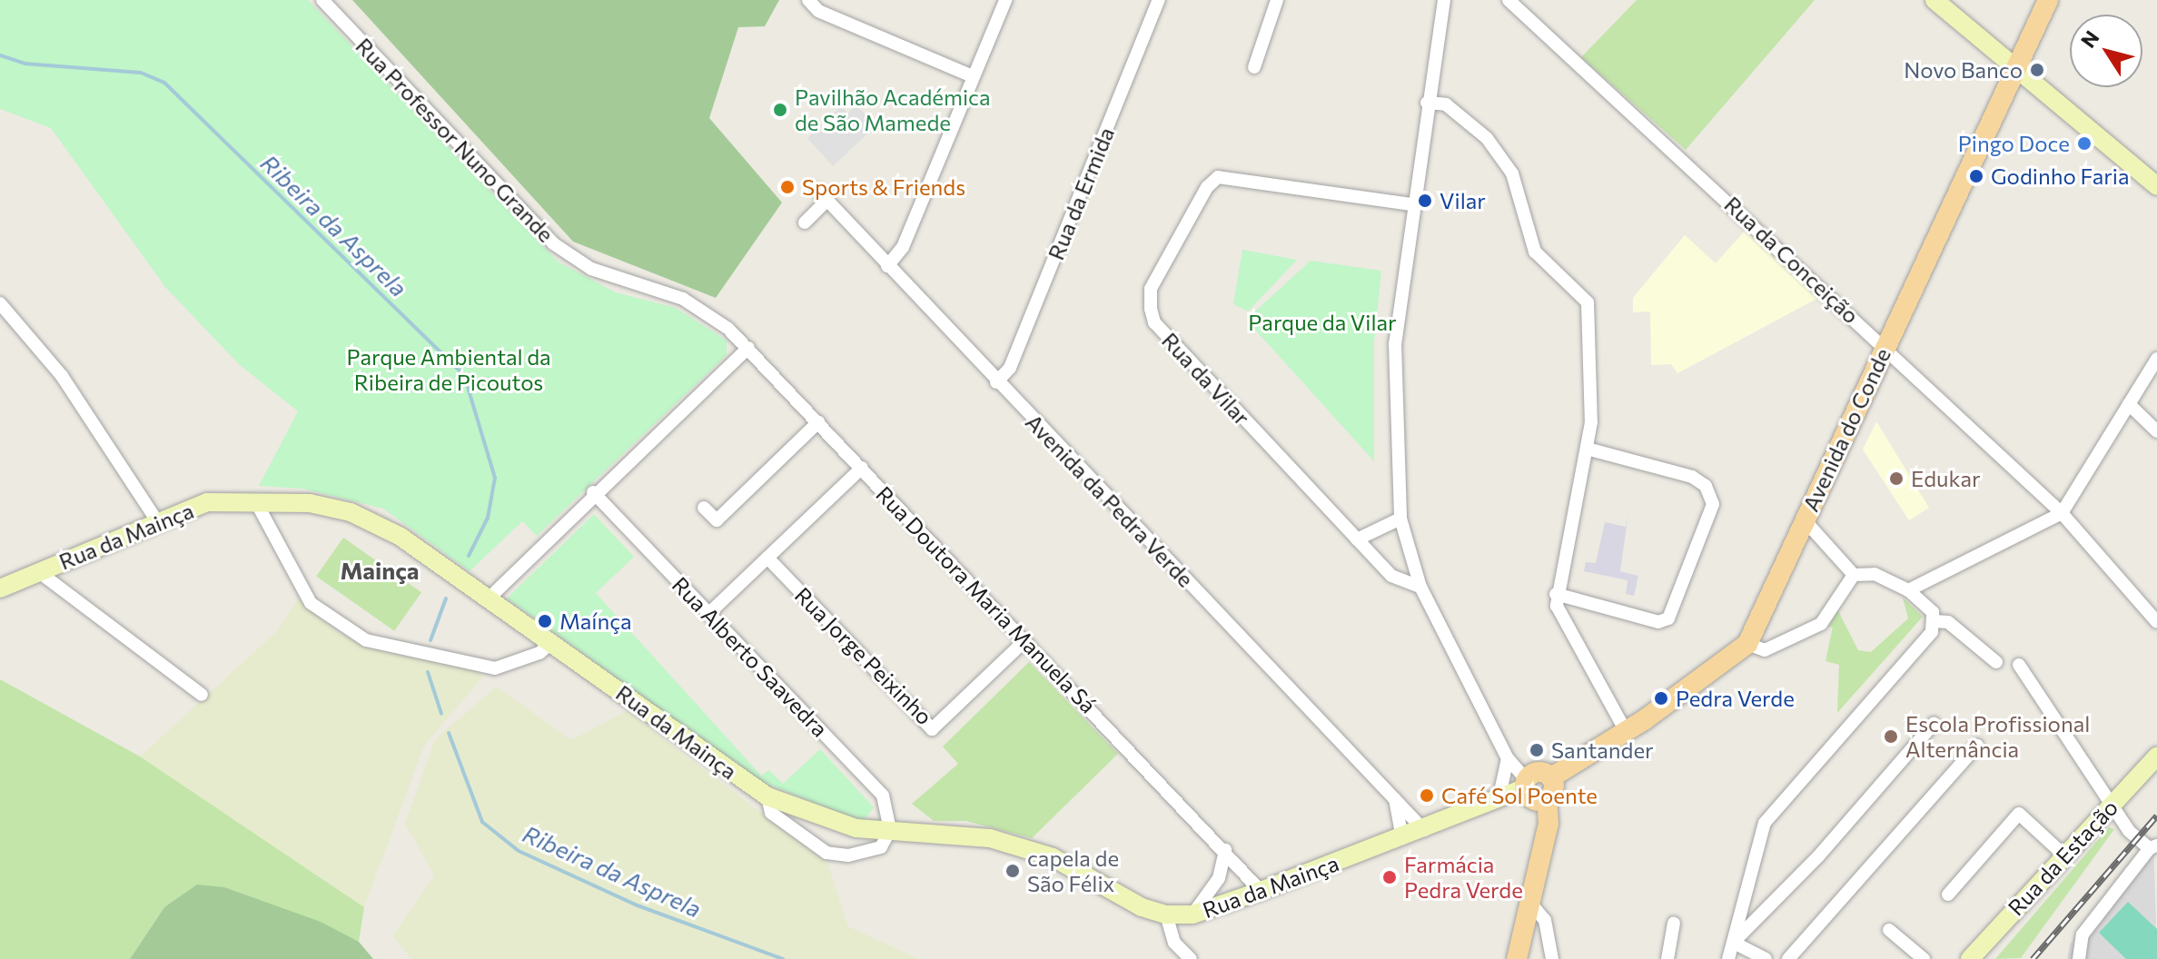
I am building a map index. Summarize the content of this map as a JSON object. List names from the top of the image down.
{
  "streets": {
    "main road": ["Avenida do Conde"],
    "street": [
      "Rua Professor Nuno Grande",
      "Rua da Ermida",
      "Rua da Conceição",
      "Rua da Vilar",
      "Avenida da Pedra Verde",
      "Rua da Mainça",
      "Rua Doutora Maria Manuela Sá",
      "Rua Jorge Peixinho",
      "Rua Alberto Saavedra",
      "Rua da Estação"
    ]
  },
  "crossings": [
    ["Rua Professor Nuno Grande", "Rua Doutora Maria Manuela Sá"],
    ["Rua da Ermida", "Avenida da Pedra Verde"],
    ["Rua da Conceição", "Avenida do Conde"],
    ["Avenida do Conde", "Rua da Mainça"],
    ["Avenida da Pedra Verde", "Rua da Mainça"],
    ["Rua da Mainça", "Rua Doutora Maria Manuela Sá"],
    ["Rua da Mainça", "Rua Alberto Saavedra"],
    ["Rua Doutora Maria Manuela Sá", "Rua Jorge Peixinho"]
  ],
  "districts": ["Mainça"],
  "water": ["Ribeira da Asprela"],
  "parks": ["Parque da Vilar", "Parque Ambiental da Ribeira de Picoutos"],
  "places": [
    "Novo Banco",
    "Pavilhão Académica de São Mamede",
    "Pingo Doce",
    "Godinho Faria",
    "Sports & Friends",
    "Vilar",
    "Edukar",
    "Maínça",
    "Pedra Verde",
    "Escola Profissional Alternância",
    "Santander",
    "Café Sol Poente",
    "capela de São Félix",
    "Farmácia Pedra Verde"
  ],
  "north": "top left"
}
